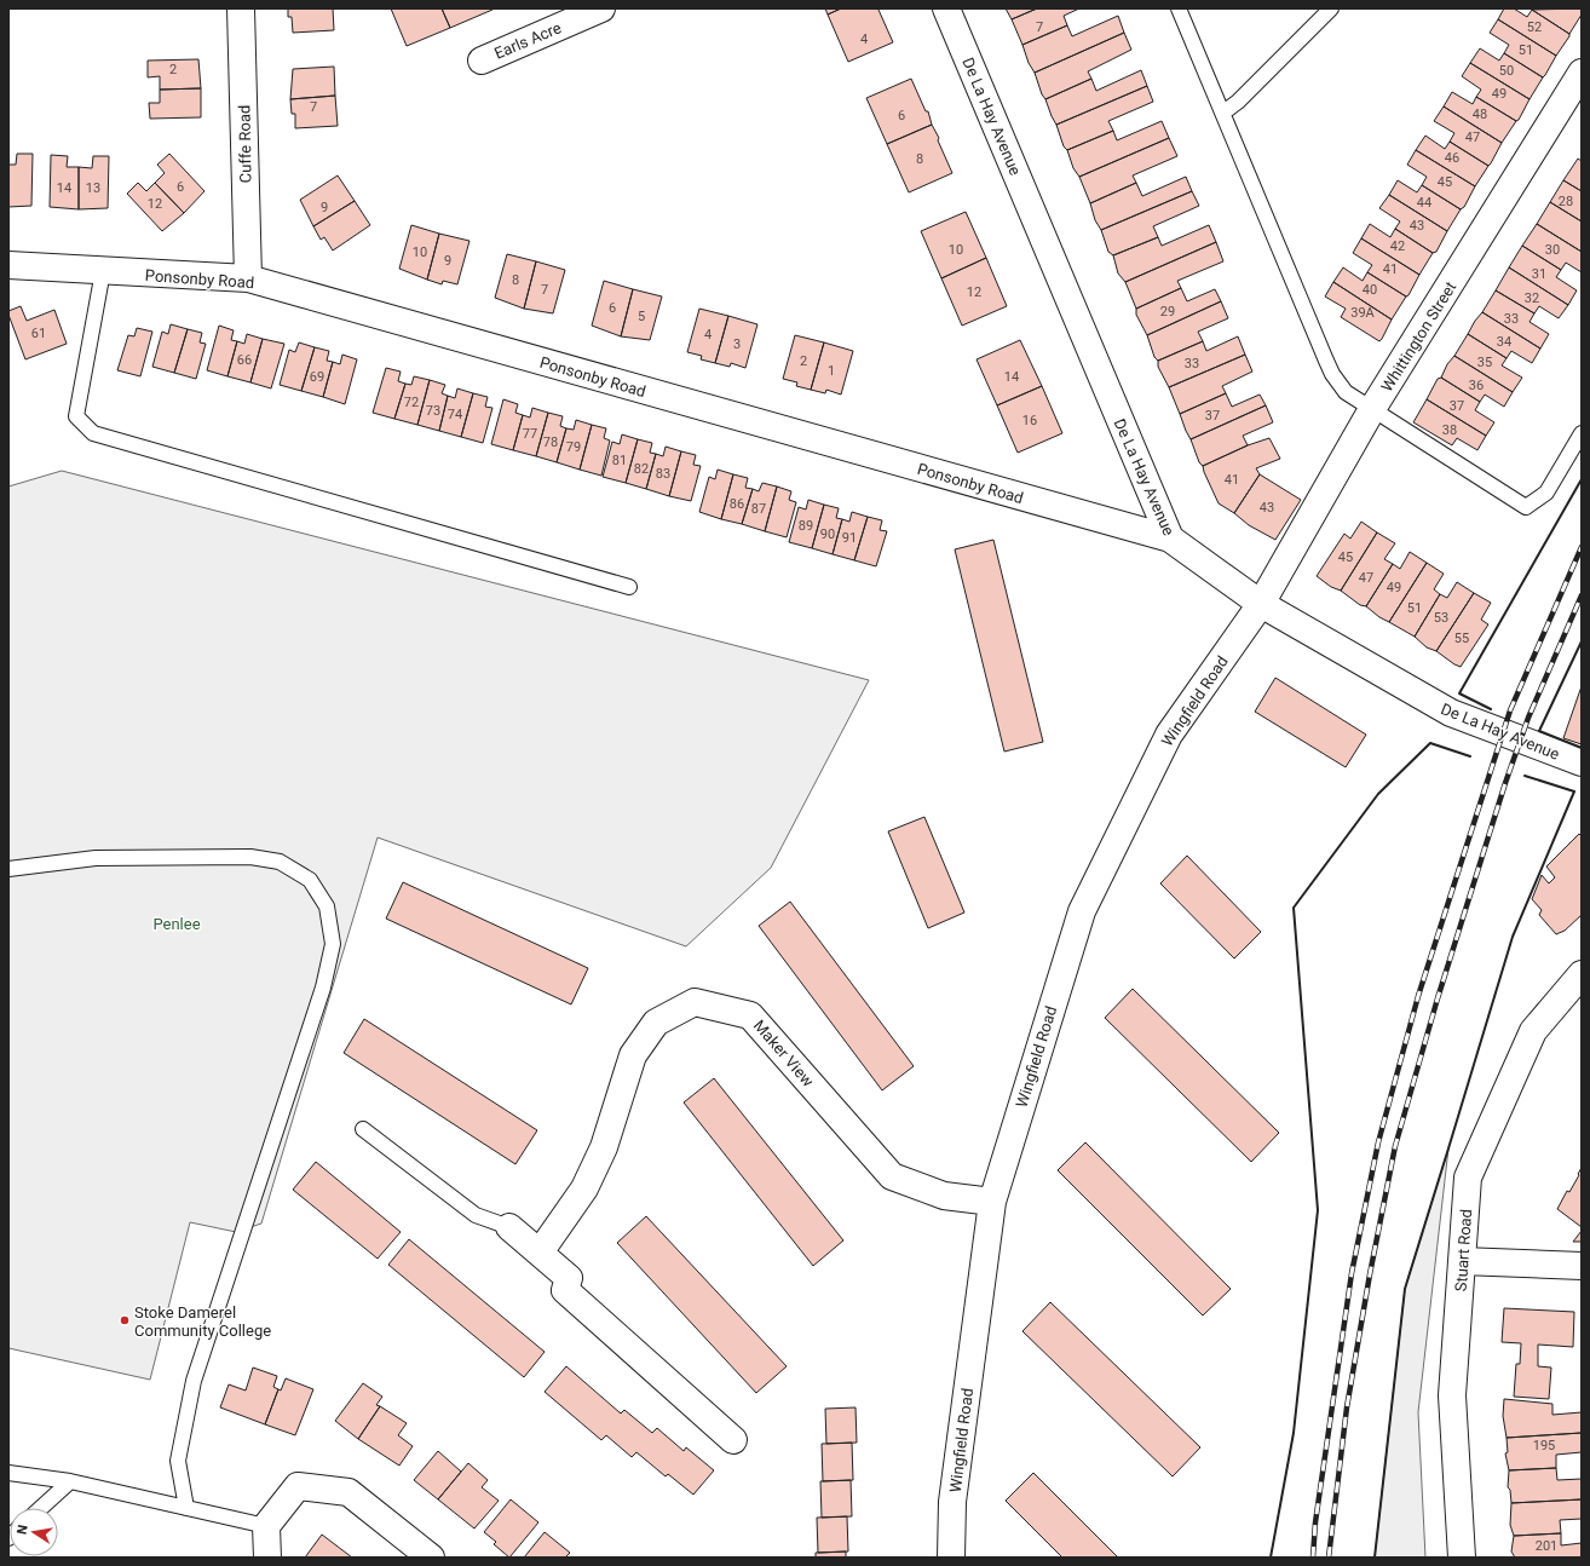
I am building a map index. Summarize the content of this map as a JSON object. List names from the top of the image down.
{
  "streets": {
    "street": [
      "Earls Acre",
      "De La Hay Avenue",
      "Cuffe Road",
      "Ponsonby Road",
      "Whittington Street",
      "Wingfield Road",
      "Maker View",
      "Stuart Road"
    ]
  },
  "crossings": [
    ["De La Hay Avenue", "Ponsonby Road"],
    ["De La Hay Avenue", "Whittington Street"],
    ["De La Hay Avenue", "Wingfield Road"],
    ["Cuffe Road", "Ponsonby Road"],
    ["Whittington Street", "Wingfield Road"],
    ["Wingfield Road", "Maker View"]
  ],
  "parks": ["Penlee"],
  "places": ["Stoke Damerel Community College"],
  "house_numbers": [
    "7",
    "52",
    "4",
    "51",
    "2",
    "50",
    "49",
    "7",
    "48",
    "6",
    "47",
    "46",
    "8",
    "45",
    "6",
    "14",
    "13",
    "28",
    "44",
    "12",
    "9",
    "43",
    "42",
    "10",
    "30",
    "10",
    "9",
    "41",
    "31",
    "8",
    "7",
    "40",
    "12",
    "32",
    "6",
    "29",
    "39A",
    "5",
    "33",
    "61",
    "4",
    "34",
    "3",
    "66",
    "2",
    "35",
    "33",
    "1",
    "69",
    "14",
    "36",
    "72",
    "37",
    "73",
    "74",
    "37",
    "16",
    "38",
    "77",
    "78",
    "79",
    "81",
    "82",
    "83",
    "41",
    "86",
    "43",
    "87",
    "89",
    "90",
    "91",
    "45",
    "47",
    "49",
    "51",
    "53",
    "55",
    "195",
    "201"
  ],
  "north": "left"
}
